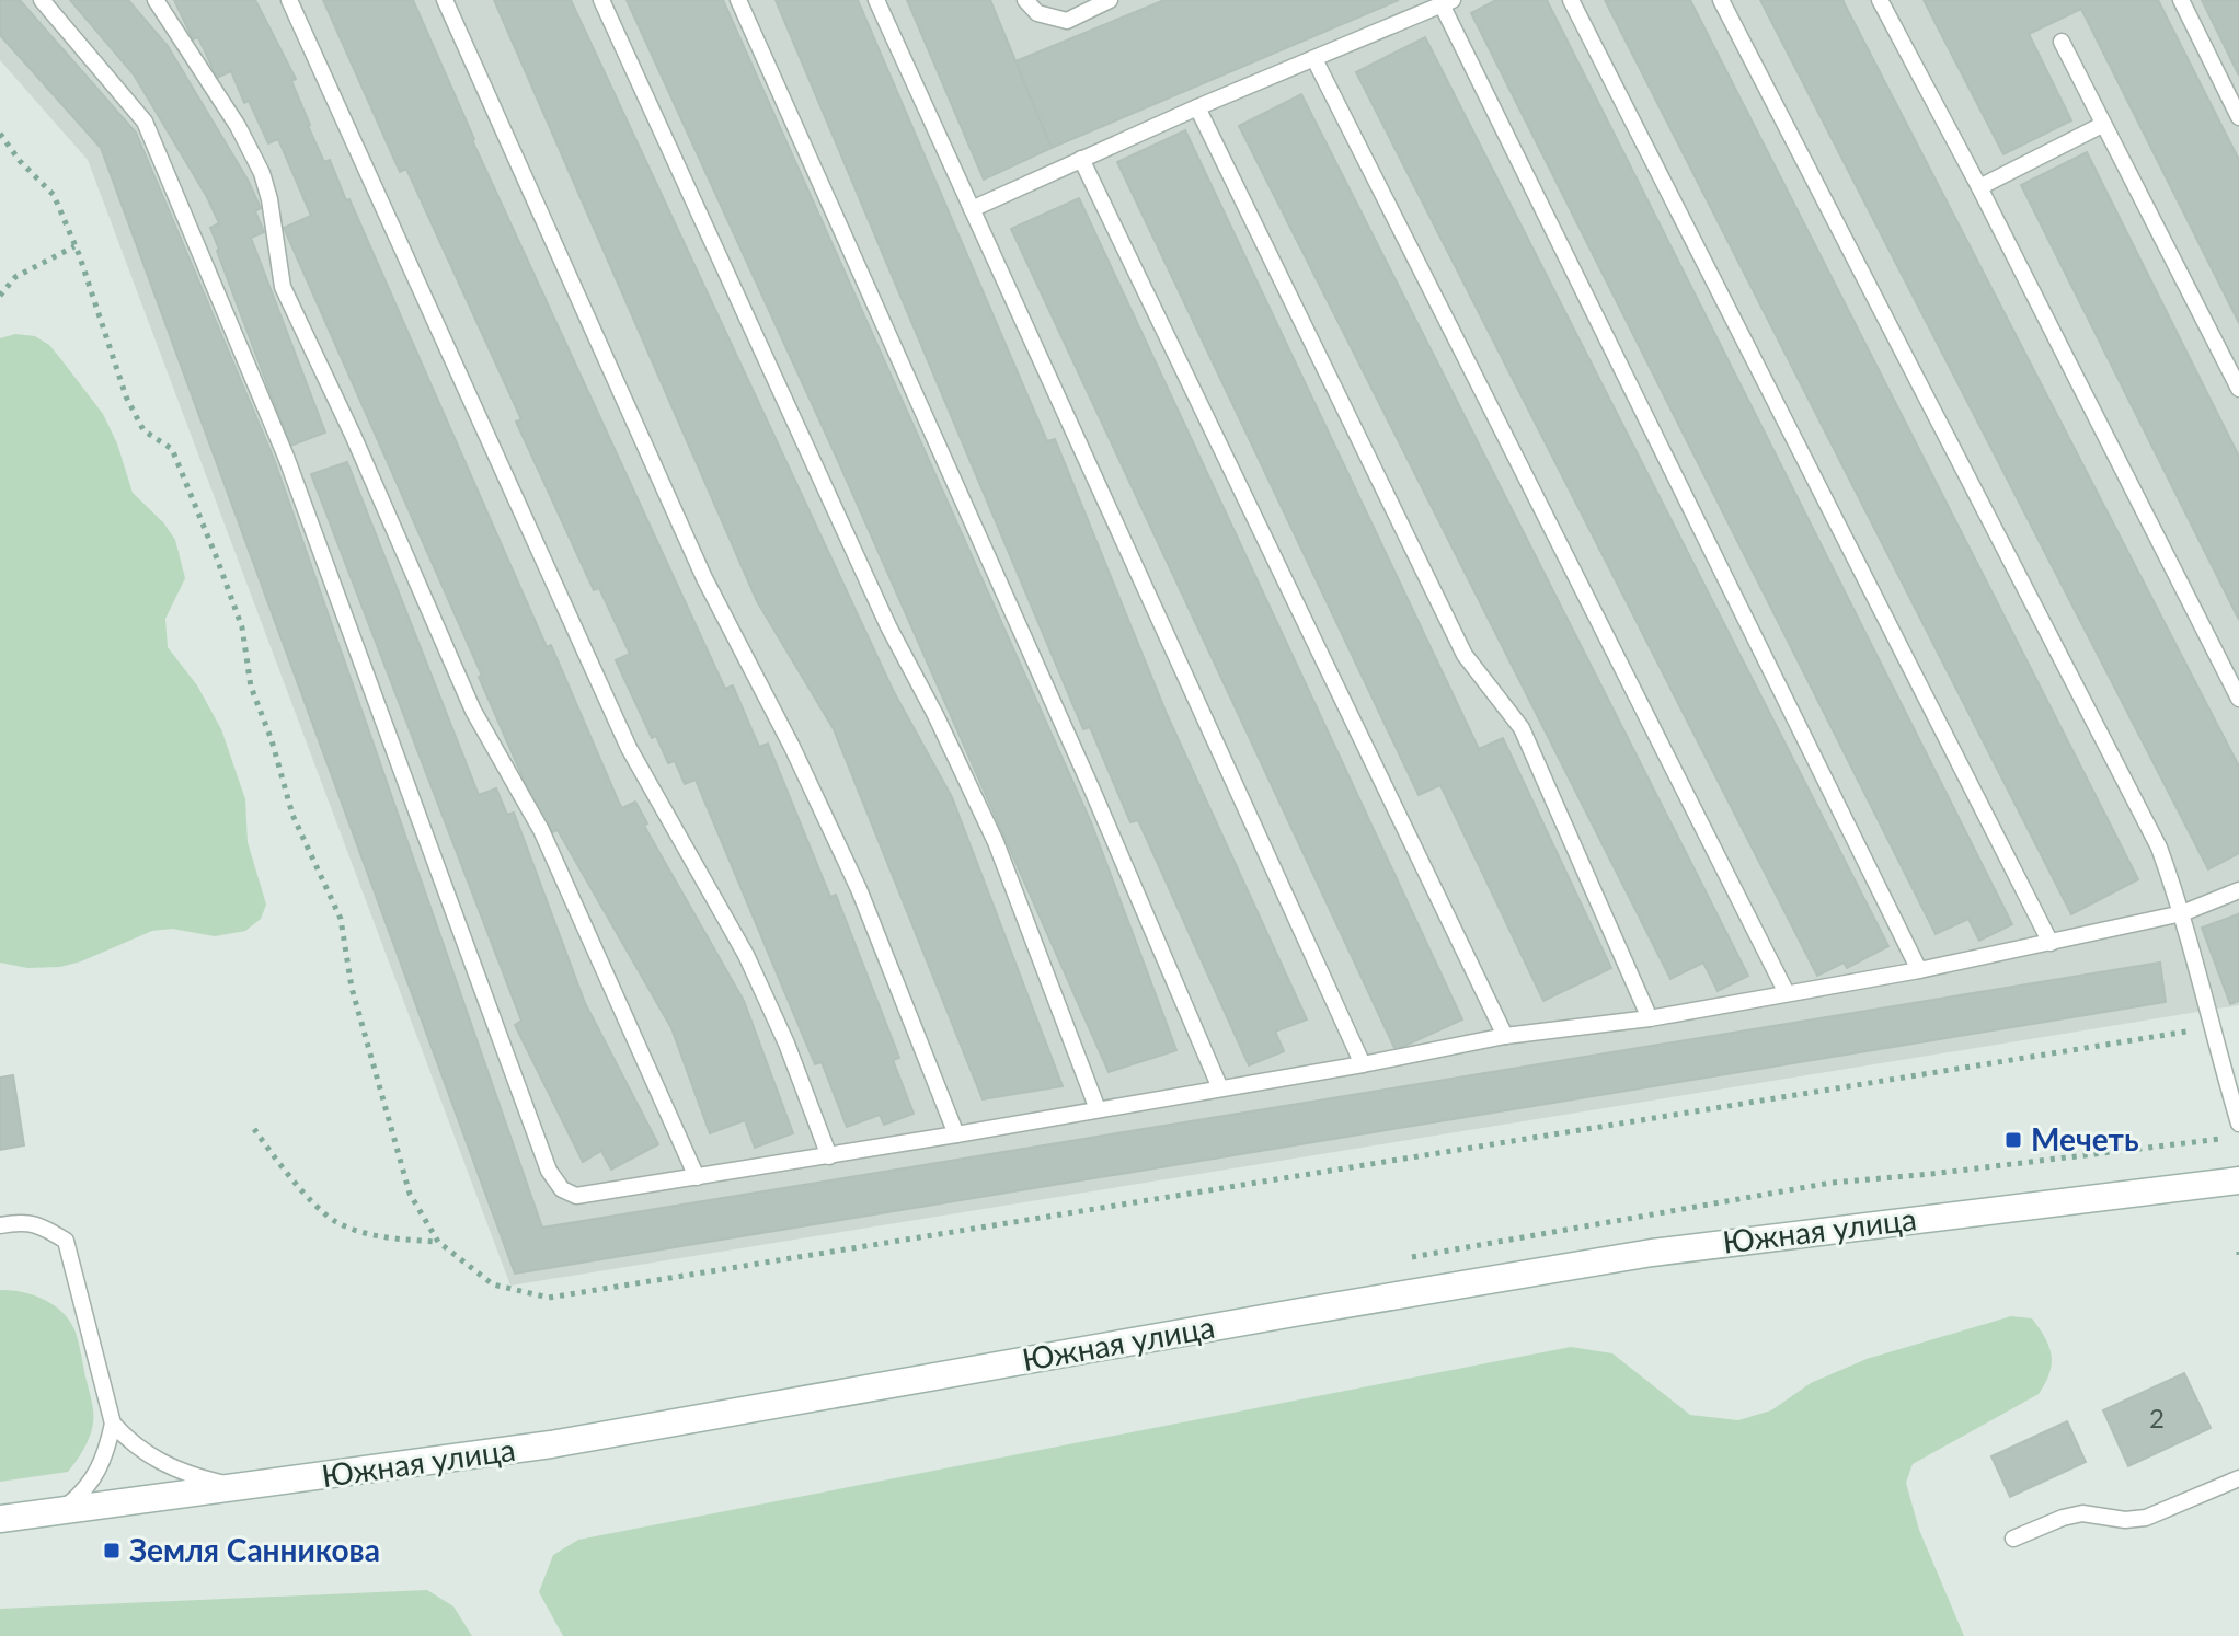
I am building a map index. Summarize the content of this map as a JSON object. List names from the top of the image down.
{
  "streets": {
    "main road": ["Южная улица"]
  },
  "places": {
    "transit": ["Мечеть", "Земля Санникова"]
  },
  "house_numbers": ["2"]
}
